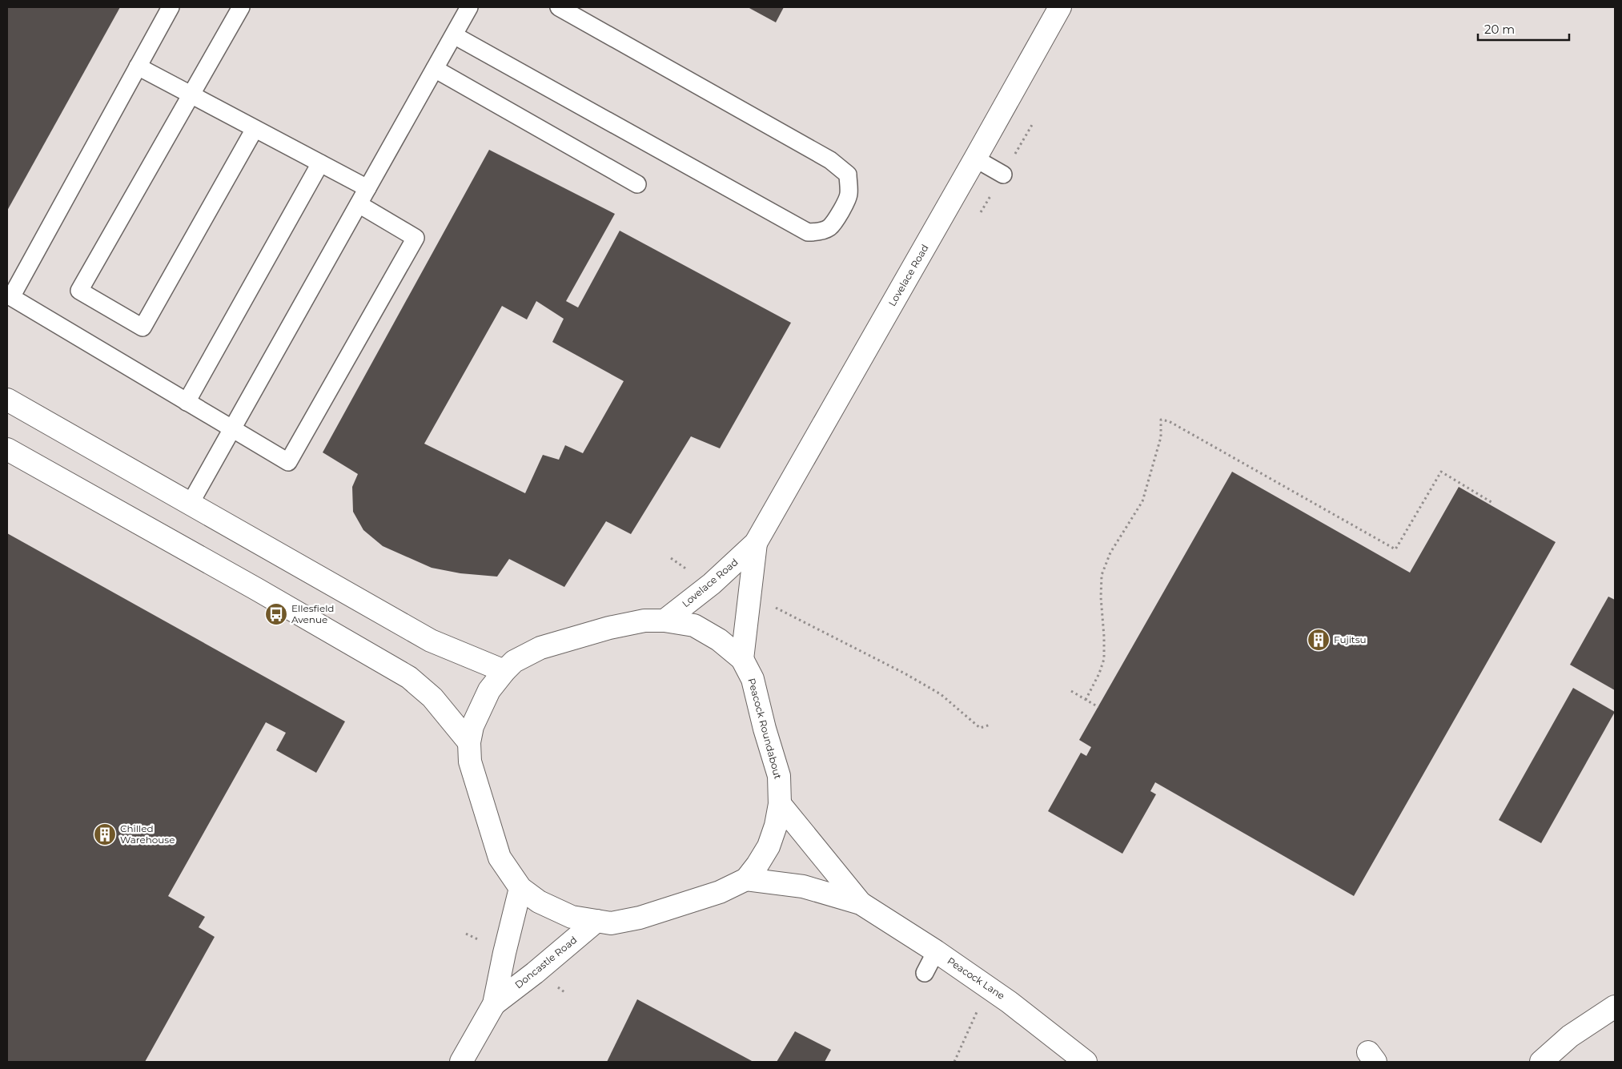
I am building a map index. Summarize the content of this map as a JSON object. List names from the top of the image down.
{
  "streets": {
    "street": [
      "Lovelace Road",
      "Peacock Roundabout",
      "Doncastle Road",
      "Peacock Lane"
    ]
  },
  "crossings": [
    ["Lovelace Road", "Peacock Roundabout"],
    ["Peacock Roundabout", "Doncastle Road"],
    ["Peacock Roundabout", "Peacock Lane"]
  ],
  "places": {
    "bus stop": ["Ellesfield Avenue"],
    "building": ["Fujitsu", "Chilled Warehouse"]
  },
  "scale_bar": "20 m"
}
